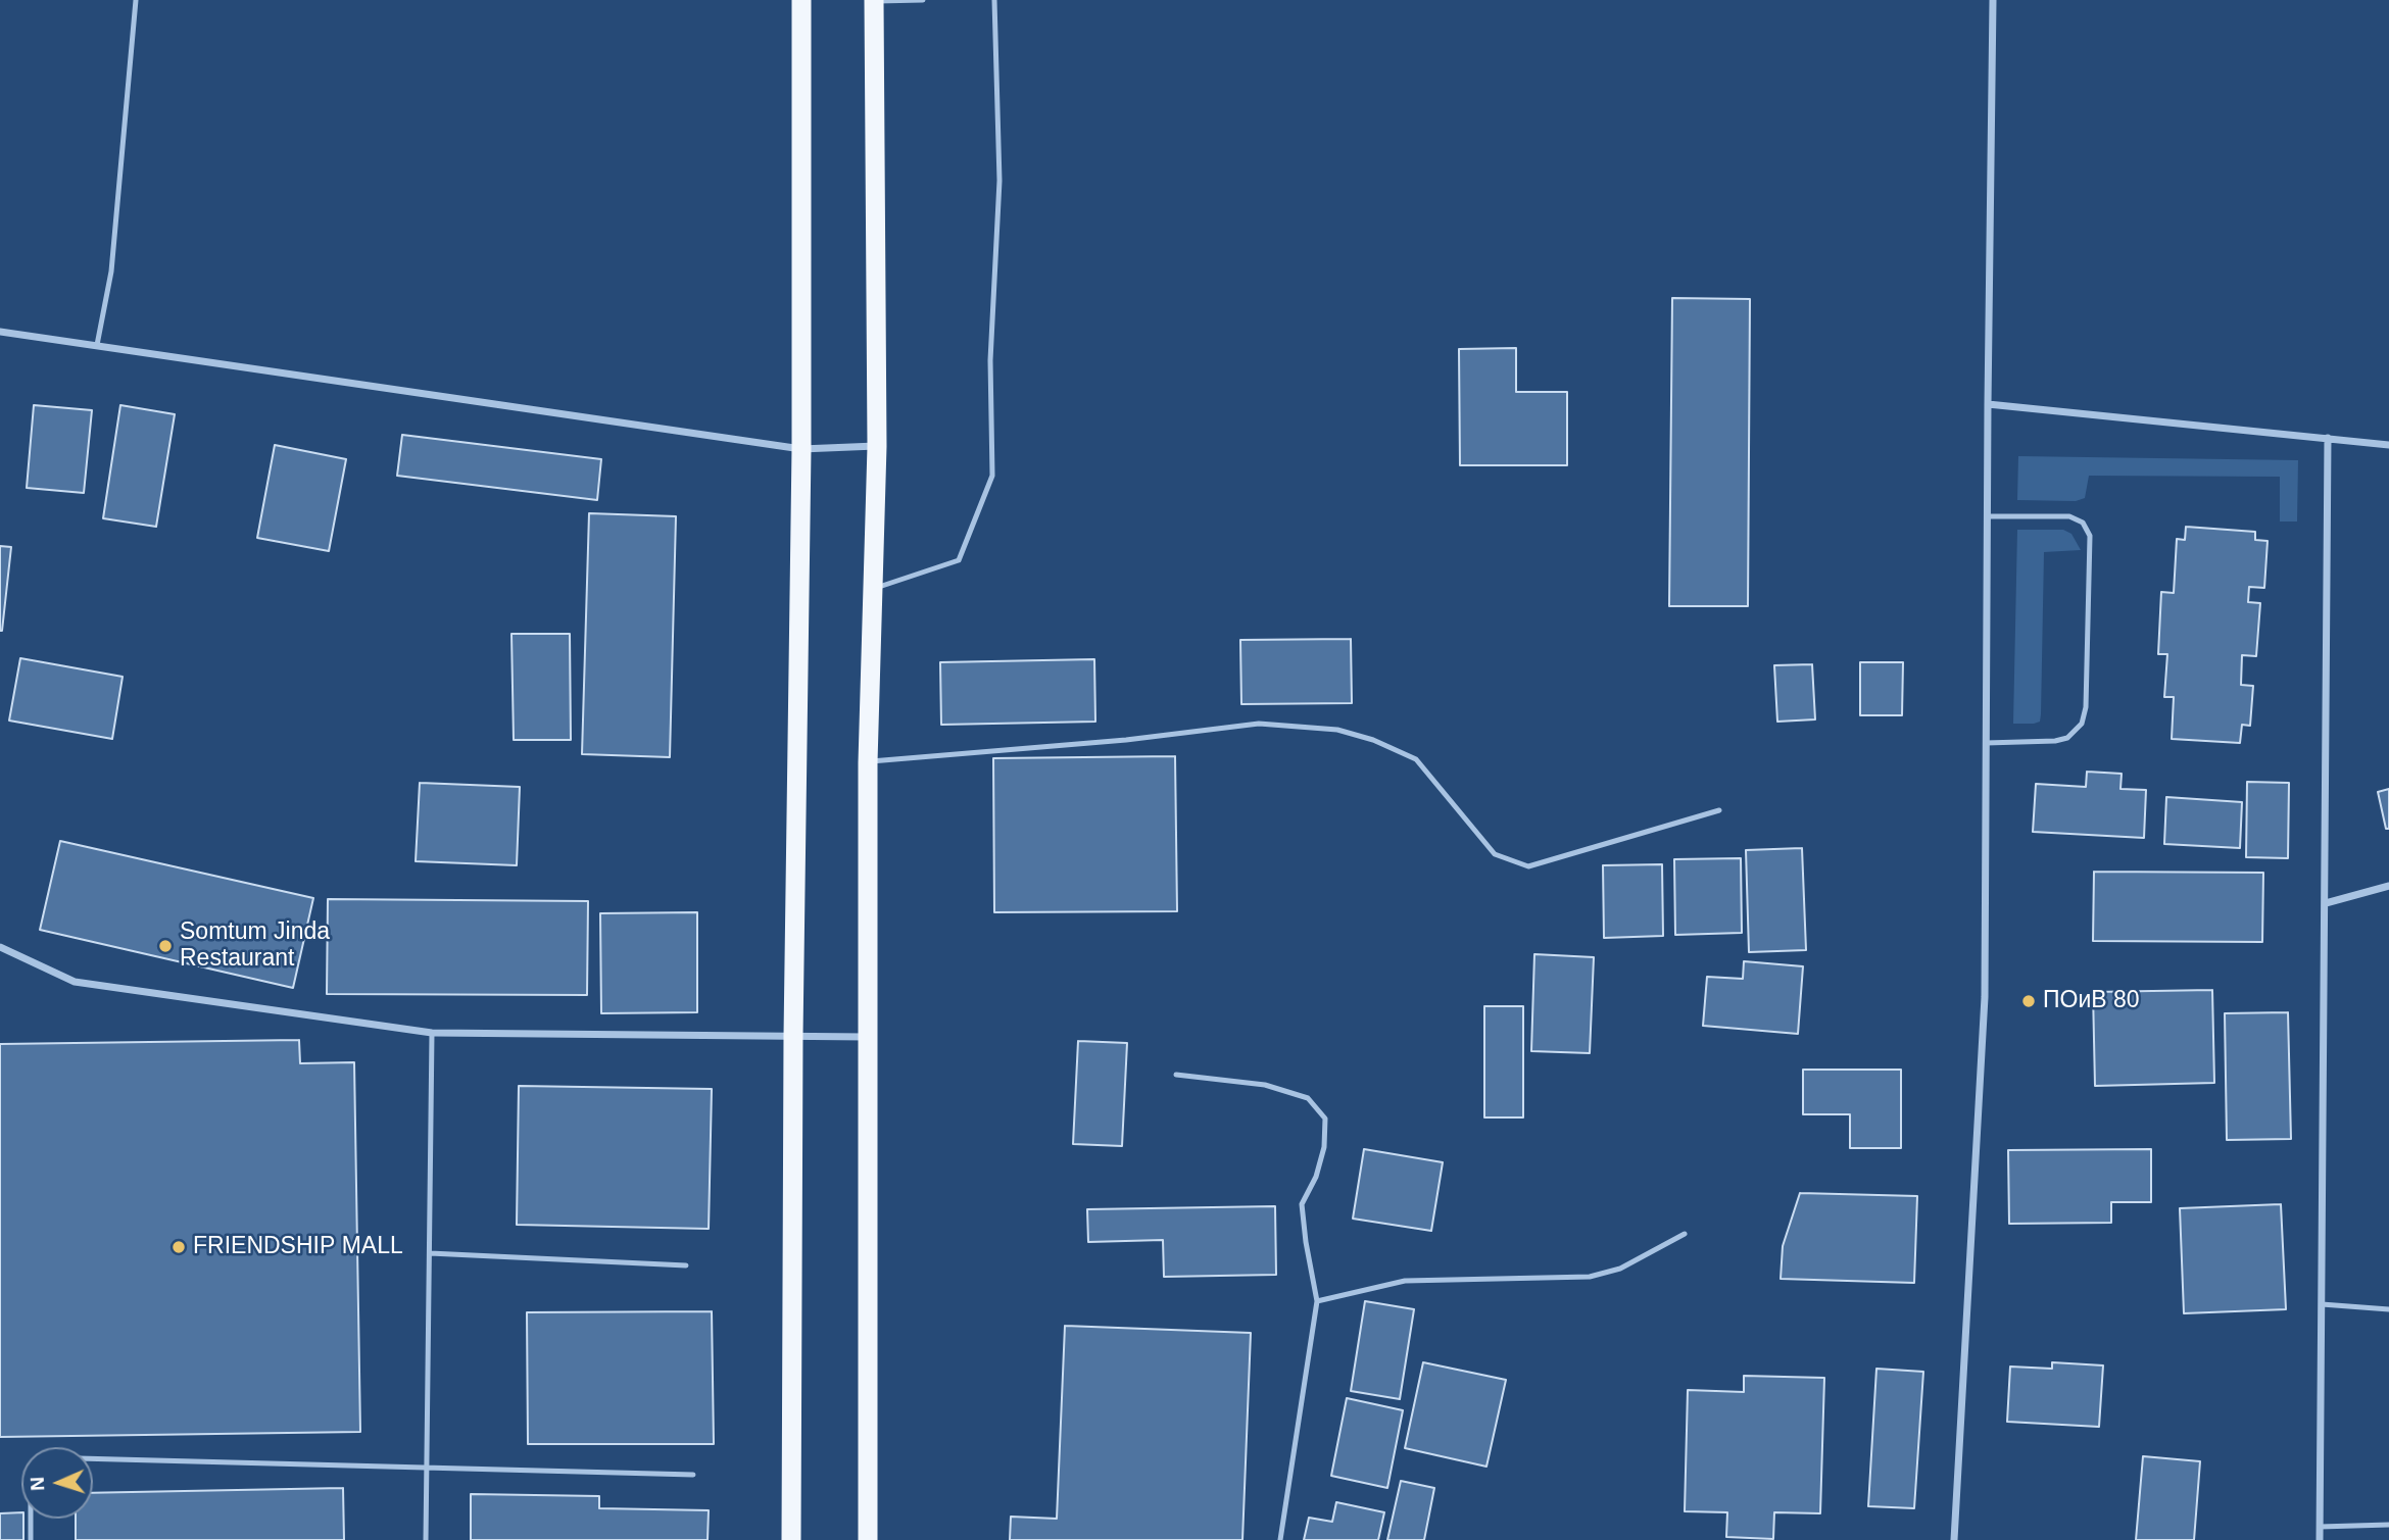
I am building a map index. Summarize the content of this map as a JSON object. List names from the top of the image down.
{
  "places": ["Somtum Jinda Restaurant", "ПОиВ 80", "FRIENDSHIP MALL"],
  "north": "left"
}
